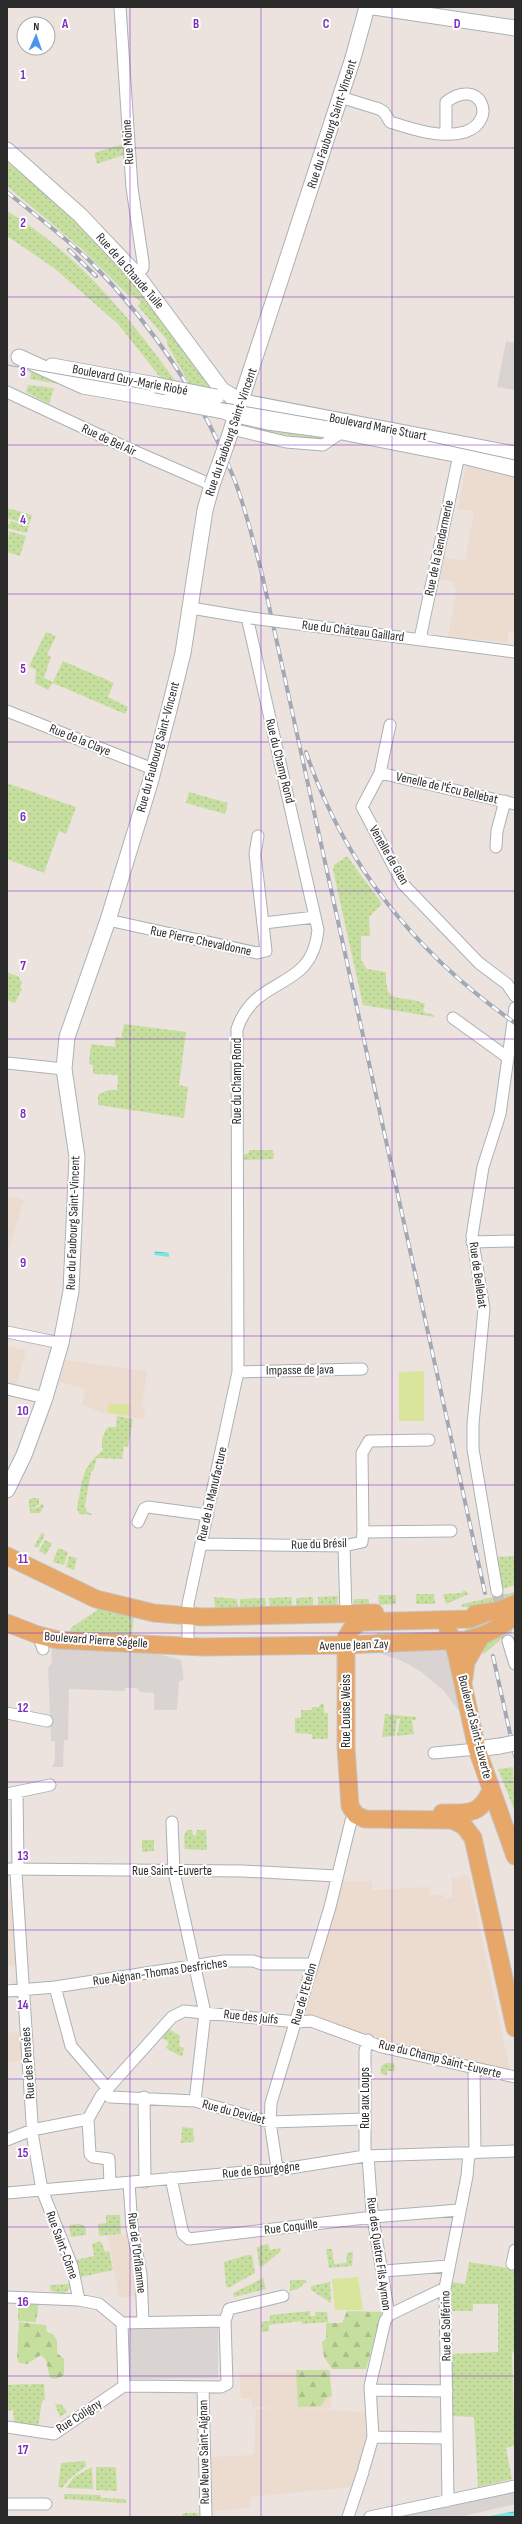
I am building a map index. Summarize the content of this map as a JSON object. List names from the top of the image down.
{
  "streets": {
    "main road": [
      "Rue du Faubourg Saint-Vincent",
      "Rue de la Chaude Tuile",
      "Boulevard Guy-Marie Riobé",
      "Boulevard Marie Stuart",
      "Boulevard Pierre Ségelle",
      "Avenue Jean Zay",
      "Rue Louise Weiss",
      "Boulevard Saint-Euverte"
    ],
    "street": [
      "Rue Moine",
      "Rue de Bel Air",
      "Rue de la Gendarmerie",
      "Rue du Château Gaillard",
      "Rue de la Claye",
      "Rue du Champ Rond",
      "Venelle de l'Écu Bellebat",
      "Venelle de Gien",
      "Rue Pierre Chevaldonne",
      "Rue de Bellebat",
      "Impasse de Java",
      "Rue de la Manufacture",
      "Rue du Brésil",
      "Rue Saint-Euverte",
      "Rue Aignan-Thomas Desfriches",
      "Rue de l'Etelon",
      "Rue des Juifs",
      "Rue du Champ Saint-Euverte",
      "Rue des Pensées",
      "Rue aux Loups",
      "Rue du Devidet",
      "Rue de Bourgogne",
      "Rue Coquille",
      "Rue Saint-Côme",
      "Rue de l'Oriflamme",
      "Rue des Quatre Fils Aymon",
      "Rue de Solférino",
      "Rue Coligny",
      "Rue Neuve Saint-Aignan"
    ]
  },
  "crossings": [
    ["Rue du Faubourg Saint-Vincent", "Rue de la Chaude Tuile"],
    ["Rue du Faubourg Saint-Vincent", "Boulevard Guy-Marie Riobé"],
    ["Rue du Faubourg Saint-Vincent", "Boulevard Marie Stuart"],
    ["Rue du Faubourg Saint-Vincent", "Rue de Bel Air"],
    ["Rue du Faubourg Saint-Vincent", "Rue du Château Gaillard"],
    ["Rue du Faubourg Saint-Vincent", "Rue de la Claye"],
    ["Rue du Faubourg Saint-Vincent", "Rue Pierre Chevaldonne"],
    ["Rue Moine", "Rue de la Chaude Tuile"],
    ["Rue de la Chaude Tuile", "Boulevard Guy-Marie Riobé"],
    ["Rue de la Chaude Tuile", "Boulevard Marie Stuart"],
    ["Boulevard Guy-Marie Riobé", "Boulevard Marie Stuart"],
    ["Boulevard Marie Stuart", "Rue de la Gendarmerie"],
    ["Rue de la Gendarmerie", "Rue du Château Gaillard"],
    ["Rue du Château Gaillard", "Rue du Champ Rond"],
    ["Rue du Champ Rond", "Impasse de Java"],
    ["Rue du Champ Rond", "Rue de la Manufacture"],
    ["Venelle de l'Écu Bellebat", "Venelle de Gien"],
    ["Impasse de Java", "Rue de la Manufacture"],
    ["Rue de la Manufacture", "Rue du Brésil"],
    ["Rue de la Manufacture", "Boulevard Pierre Ségelle"],
    ["Rue de la Manufacture", "Avenue Jean Zay"],
    ["Boulevard Pierre Ségelle", "Avenue Jean Zay"],
    ["Avenue Jean Zay", "Rue Louise Weiss"],
    ["Avenue Jean Zay", "Boulevard Saint-Euverte"],
    ["Rue Louise Weiss", "Rue de l'Etelon"],
    ["Rue Saint-Euverte", "Rue de l'Etelon"],
    ["Rue Saint-Euverte", "Rue des Pensées"],
    ["Rue Aignan-Thomas Desfriches", "Rue de l'Etelon"],
    ["Rue Aignan-Thomas Desfriches", "Rue des Pensées"],
    ["Rue de l'Etelon", "Rue des Juifs"],
    ["Rue de l'Etelon", "Rue du Champ Saint-Euverte"],
    ["Rue de l'Etelon", "Rue du Devidet"],
    ["Rue de l'Etelon", "Rue de Bourgogne"],
    ["Rue des Juifs", "Rue du Champ Saint-Euverte"],
    ["Rue des Juifs", "Rue du Devidet"],
    ["Rue du Champ Saint-Euverte", "Rue aux Loups"],
    ["Rue du Champ Saint-Euverte", "Rue de Solférino"],
    ["Rue des Pensées", "Rue de Bourgogne"],
    ["Rue des Pensées", "Rue Saint-Côme"],
    ["Rue aux Loups", "Rue du Devidet"],
    ["Rue aux Loups", "Rue de Bourgogne"],
    ["Rue aux Loups", "Rue des Quatre Fils Aymon"],
    ["Rue de Bourgogne", "Rue Coquille"],
    ["Rue de Bourgogne", "Rue Saint-Côme"],
    ["Rue de Bourgogne", "Rue de l'Oriflamme"],
    ["Rue de Bourgogne", "Rue des Quatre Fils Aymon"],
    ["Rue de Bourgogne", "Rue de Solférino"],
    ["Rue Coquille", "Rue des Quatre Fils Aymon"],
    ["Rue Coquille", "Rue de Solférino"]
  ],
  "north": "top",
  "grid": {
    "columns": [
      "A",
      "B",
      "C",
      "D"
    ],
    "rows": [
      "1",
      "2",
      "3",
      "4",
      "5",
      "6",
      "7",
      "8",
      "9",
      "10",
      "11",
      "12",
      "13",
      "14",
      "15",
      "16",
      "17"
    ]
  }
}
